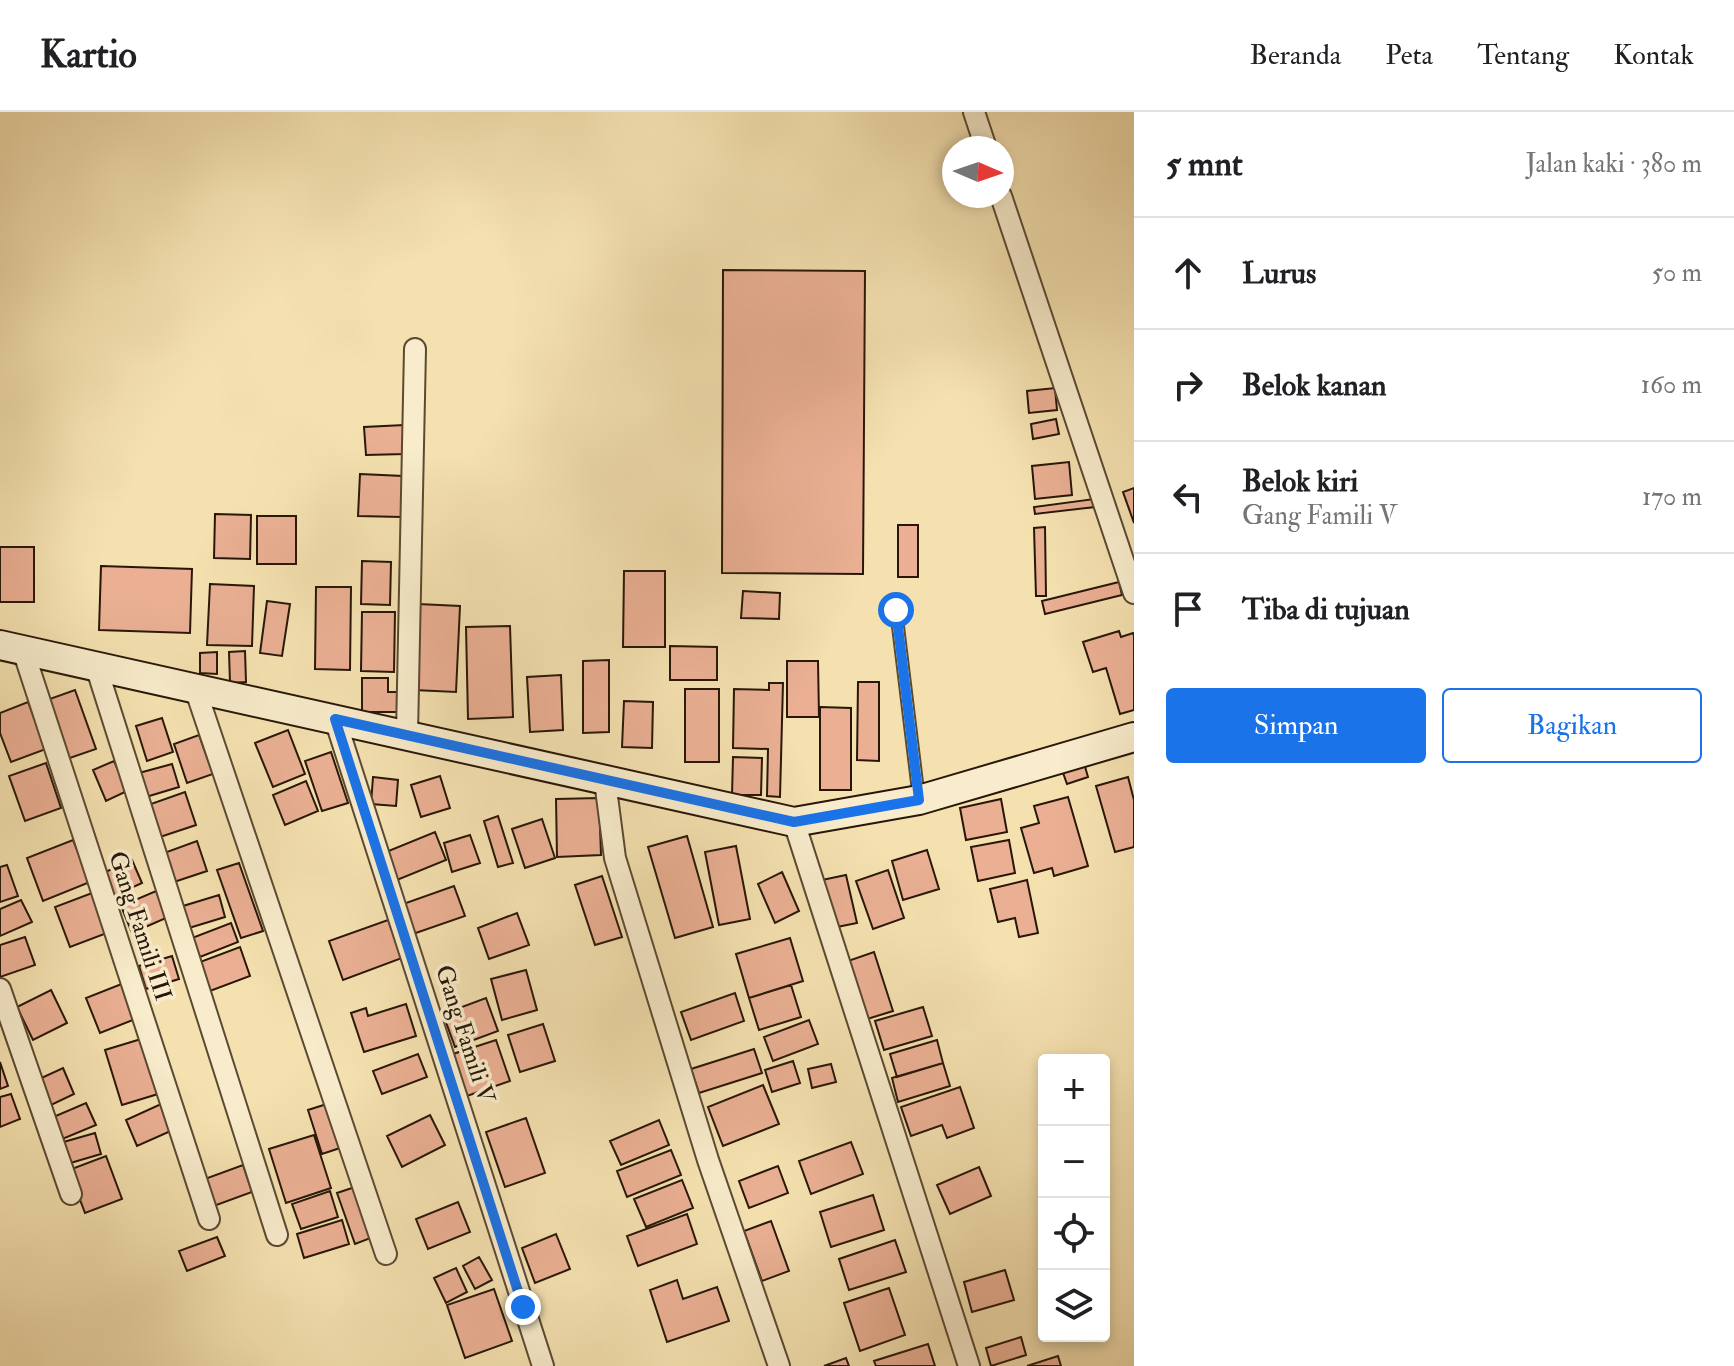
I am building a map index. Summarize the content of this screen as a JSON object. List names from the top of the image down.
{
  "streets": {
    "street": ["Gang Famili III", "Gang Famili V"]
  },
  "north": "right",
  "page": {
    "header": "Kartio",
    "nav": [
      "Beranda",
      "Peta",
      "Tentang",
      "Kontak"
    ],
    "heading": ["5 mnt", "Jalan kaki · 380 m"],
    "list": [
      ["Lurus", "50 m"],
      ["Belok kanan", "160 m"],
      ["Belok kiri", "Gang Famili V", "170 m"],
      "Tiba di tujuan"
    ],
    "buttons": ["Simpan", "Bagikan"],
    "map_buttons": ["+", "−"]
  }
}
